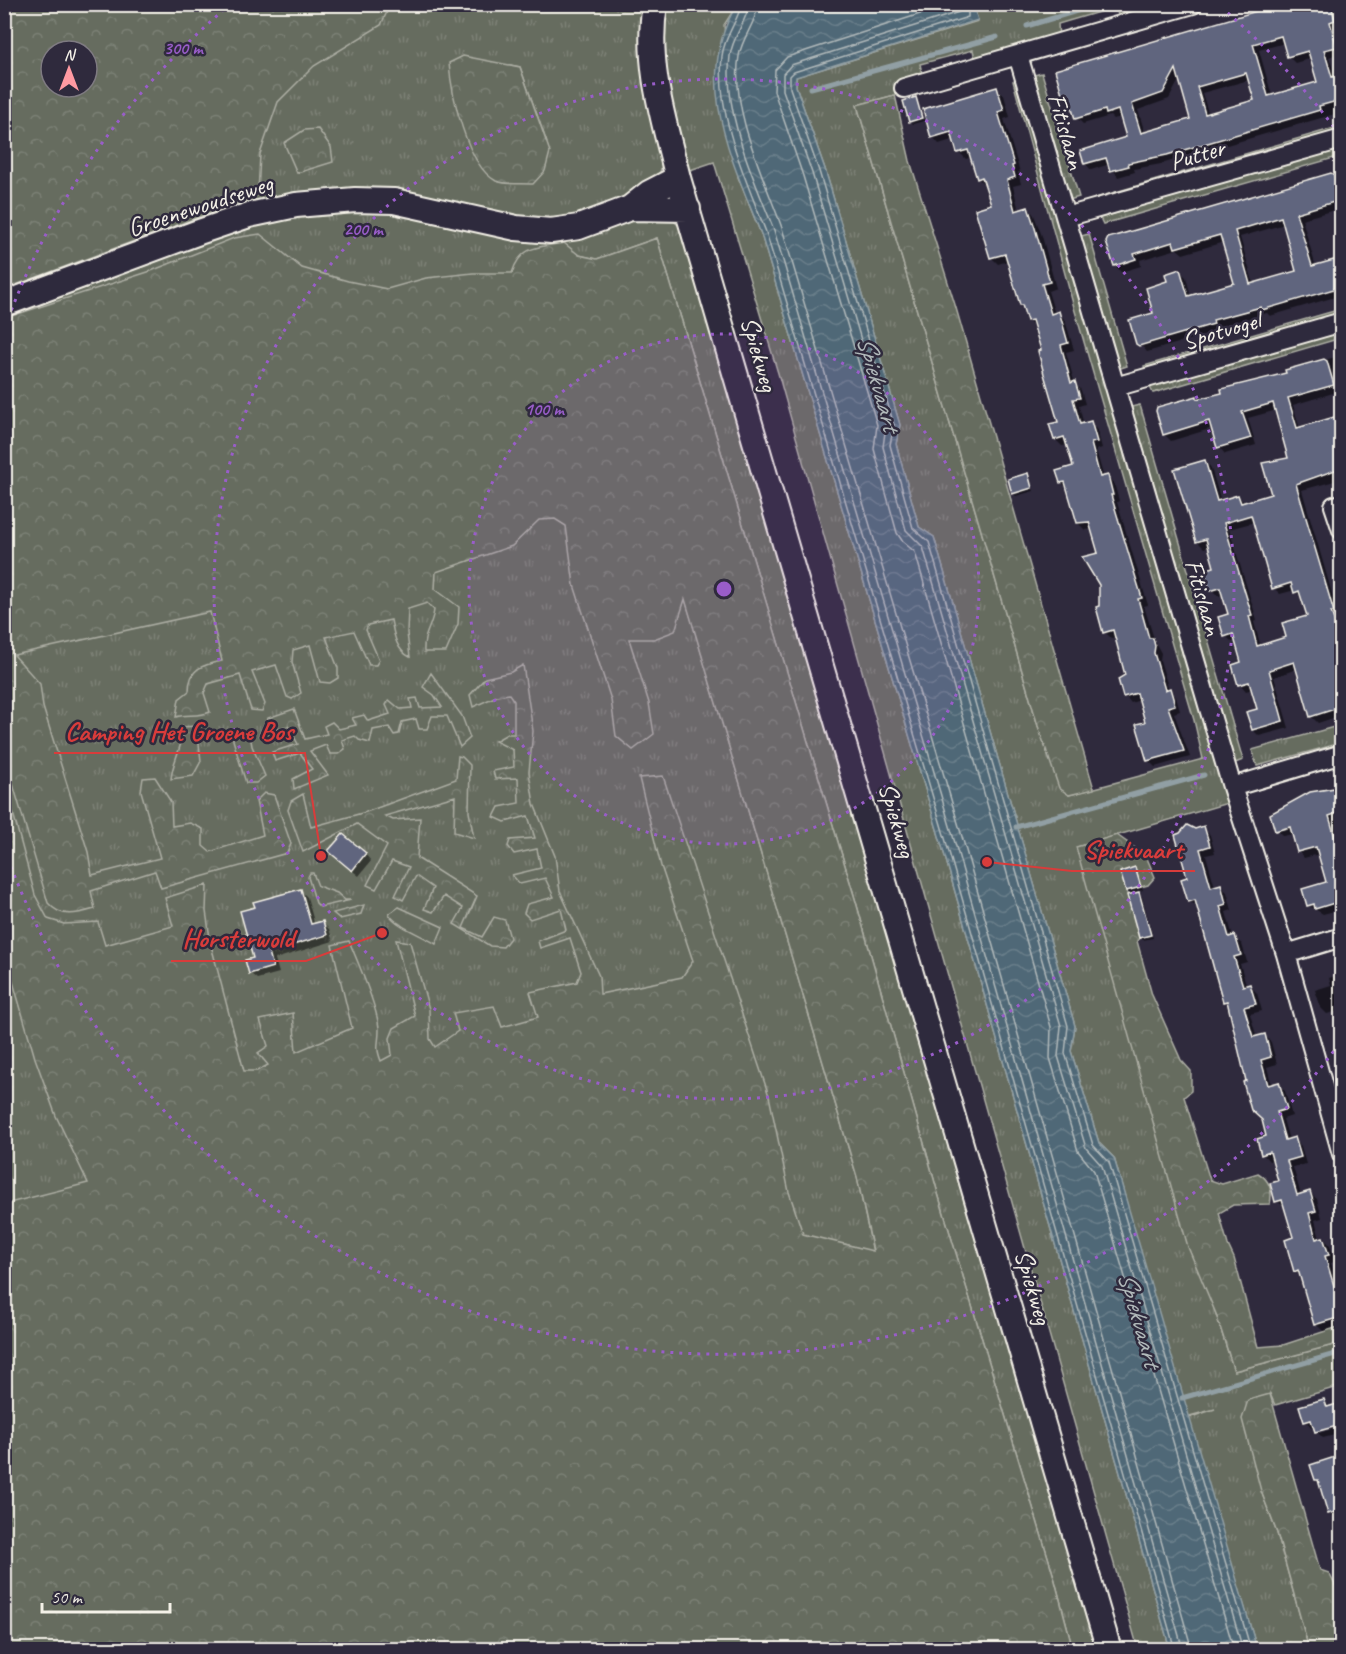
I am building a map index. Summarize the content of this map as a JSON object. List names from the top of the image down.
{
  "streets": {
    "main road": ["Groenewoudseweg", "Spiekweg"],
    "street": ["Fitislaan", "Putter", "Spotvogel"]
  },
  "crossings": [
    ["Fitislaan", "Putter"],
    ["Fitislaan", "Spotvogel"],
    ["Groenewoudseweg", "Spiekweg"]
  ],
  "water": ["Spiekvaart"],
  "places": ["Camping Het Groene Bos", "Spiekvaart", "Horsterwold"],
  "scale_bar": "50 m",
  "north": "top",
  "rings": ["300 m", "200 m", "100 m"]
}
